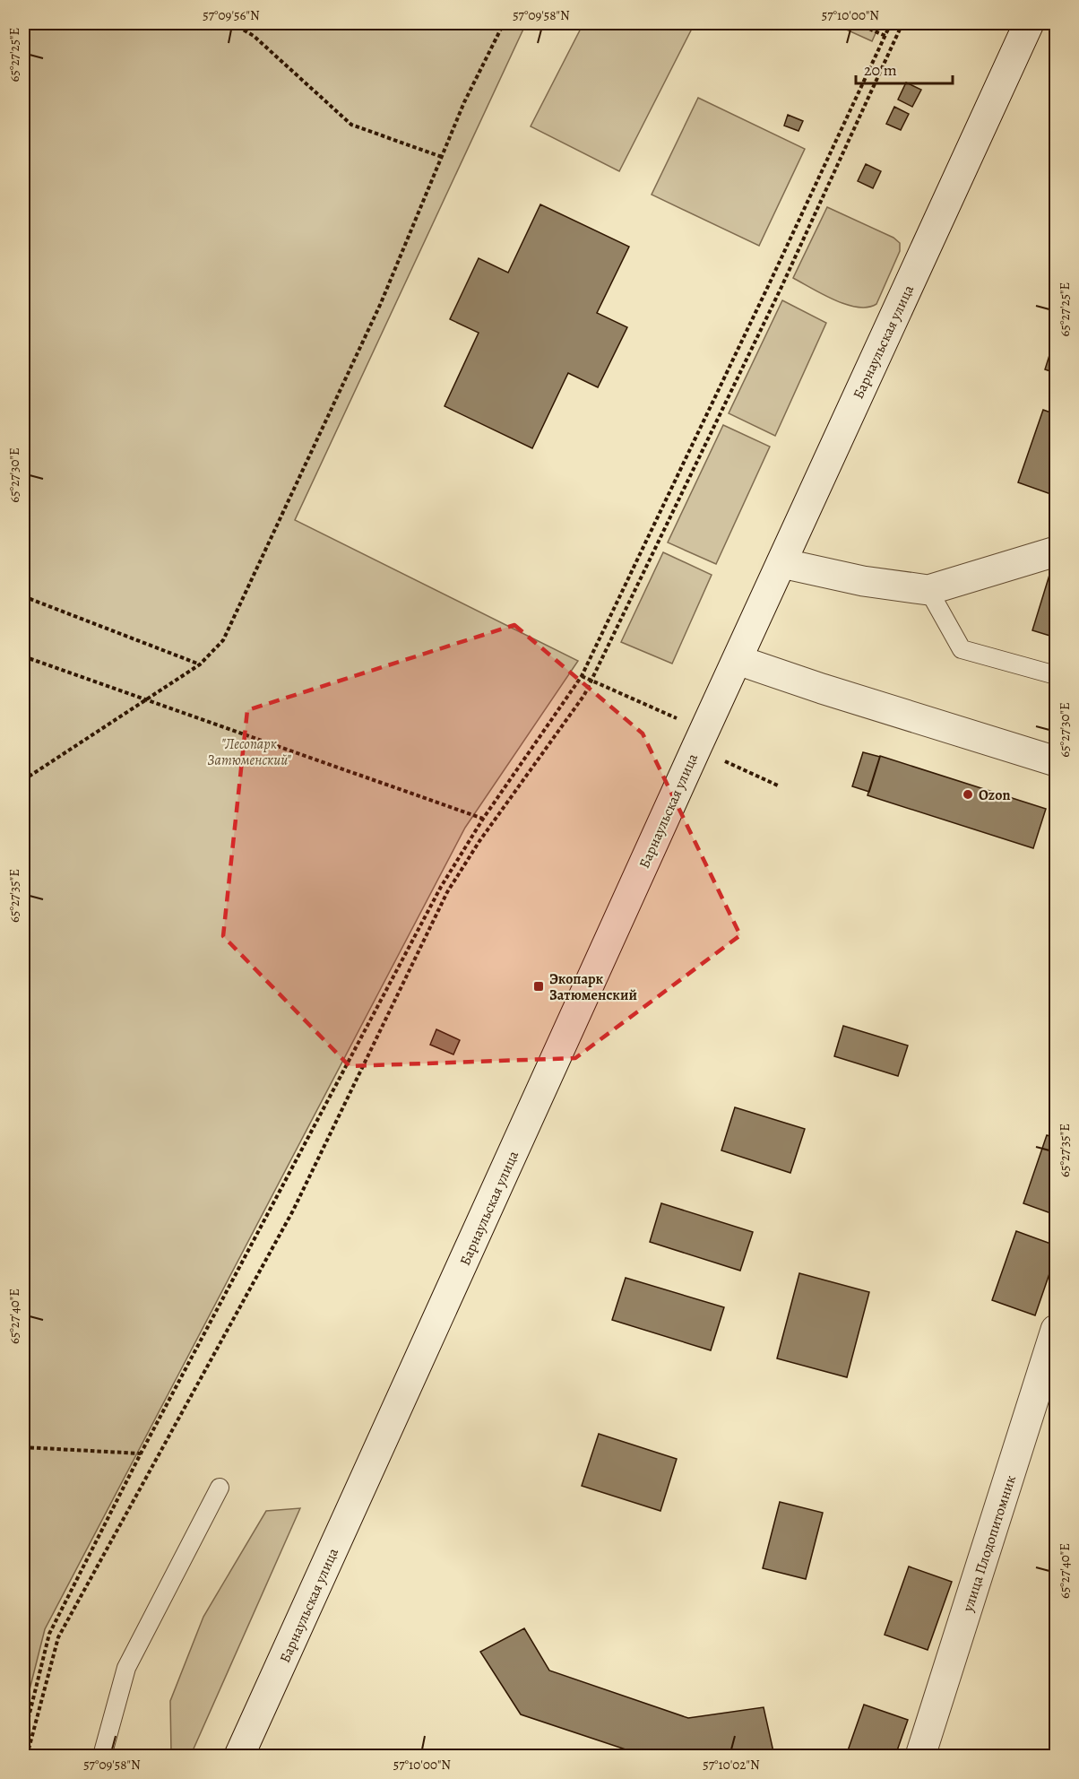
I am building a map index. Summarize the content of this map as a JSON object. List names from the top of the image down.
{
  "streets": {
    "street": ["Барнаульская улица", "улица Плодопитомник"]
  },
  "parks": ["\"Лесопарк Затюменский\""],
  "places": {
    "other": ["Ozon"],
    "transit": ["Экопарк Затюменский"]
  },
  "scale_bar": "20 m",
  "coordinates": [
    "57°09'56\"N",
    "57°09'58\"N",
    "57°10'00\"N",
    "65°27'25\"E",
    "65°27'30\"E",
    "65°27'35\"E",
    "65°27'40\"E",
    "57°10'02\"N"
  ]
}
